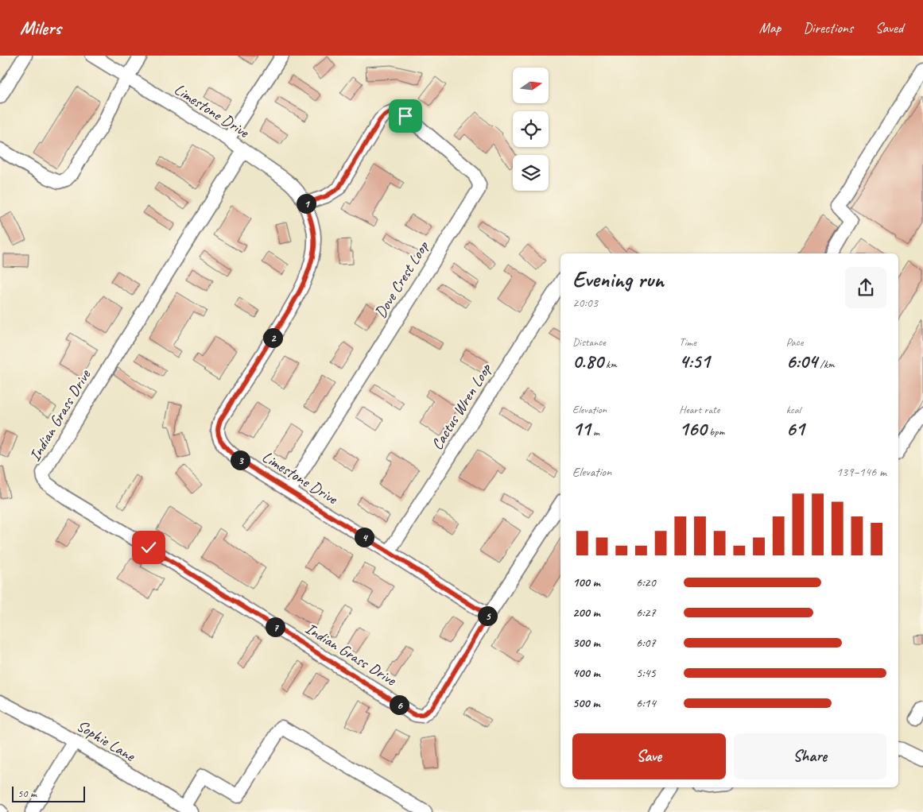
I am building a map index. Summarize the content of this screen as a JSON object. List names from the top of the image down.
{
  "streets": {
    "street": [
      "Limestone Drive",
      "Dove Crest Loop",
      "Cactus Wren Loop",
      "Indian Grass Drive",
      "Sophie Lane"
    ]
  },
  "crossings": [
    ["Limestone Drive", "Dove Crest Loop"],
    ["Limestone Drive", "Cactus Wren Loop"],
    ["Limestone Drive", "Indian Grass Drive"]
  ],
  "scale_bar": "50 m",
  "north": "right",
  "page": {
    "header": "Milers",
    "nav": ["Map", "Directions", "Saved"],
    "pins": [
      "1",
      "2",
      "3",
      "4",
      "5",
      "7",
      "6"
    ],
    "heading": ["Evening run", "20:03"],
    "stats": [
      ["Distance", "0.80 km"],
      ["Time", "4:51"],
      ["Pace", "6:04 /km"],
      ["Elevation", "11 m"],
      ["Heart rate", "160 bpm"],
      ["kcal", "61"]
    ],
    "chart": ["Elevation", "139–146 m"],
    "list": [
      {
        "name": "100 m",
        "note": "6:20"
      },
      {
        "name": "200 m",
        "note": "6:27"
      },
      {
        "name": "300 m",
        "note": "6:07"
      },
      {
        "name": "400 m",
        "note": "5:45"
      },
      {
        "name": "500 m",
        "note": "6:14"
      }
    ],
    "buttons": ["Save", "Share"],
    "scale": "50 m"
  }
}
